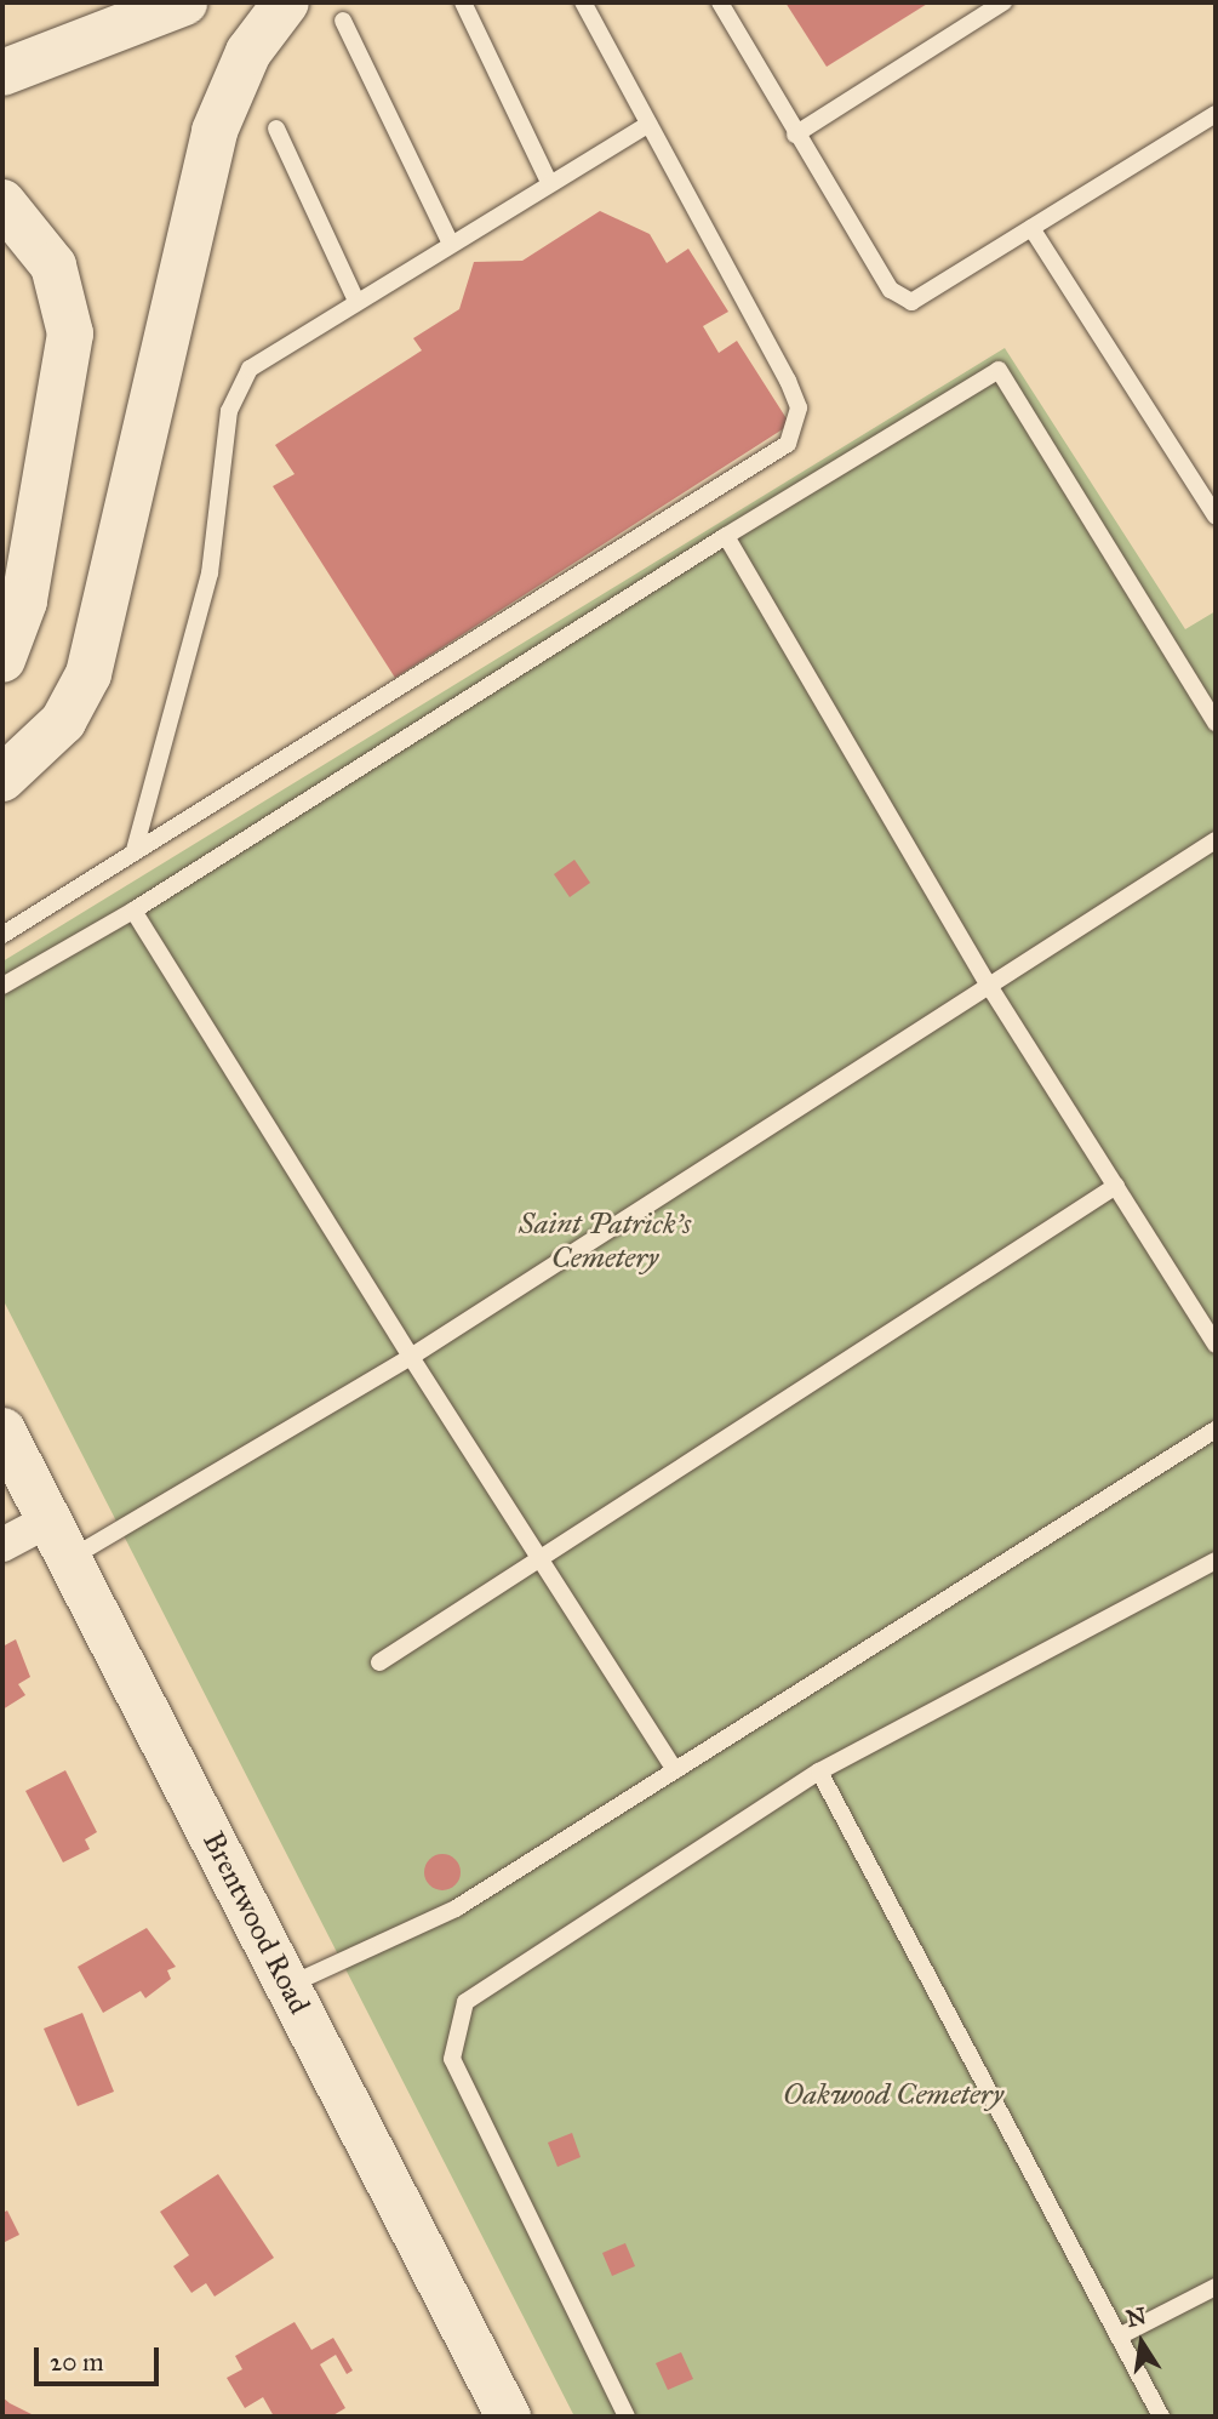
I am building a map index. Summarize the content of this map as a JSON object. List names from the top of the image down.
{
  "streets": {
    "street": ["Brentwood Road"]
  },
  "parks": ["Saint Patrick's Cemetery", "Oakwood Cemetery"],
  "scale_bar": "20 m",
  "north": "top"
}
